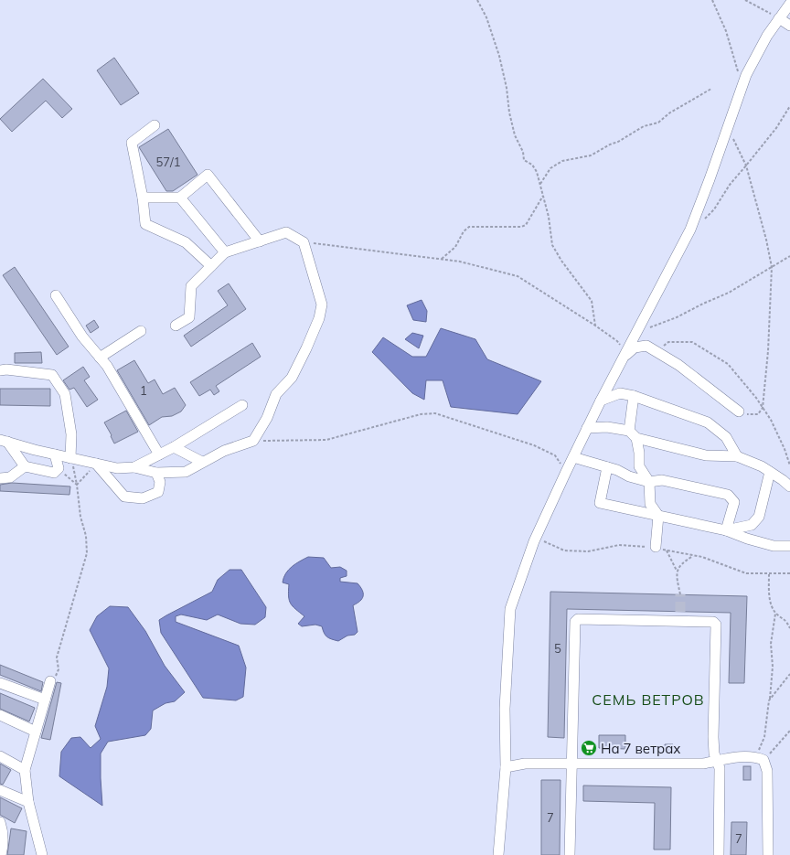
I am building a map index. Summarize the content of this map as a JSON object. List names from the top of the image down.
{
  "districts": ["СЕМЬ ВЕТРОВ"],
  "places": {
    "supermarket": ["На 7 ветрах"]
  },
  "house_numbers": [
    "57/1",
    "1",
    "5",
    "7",
    "7"
  ]
}
